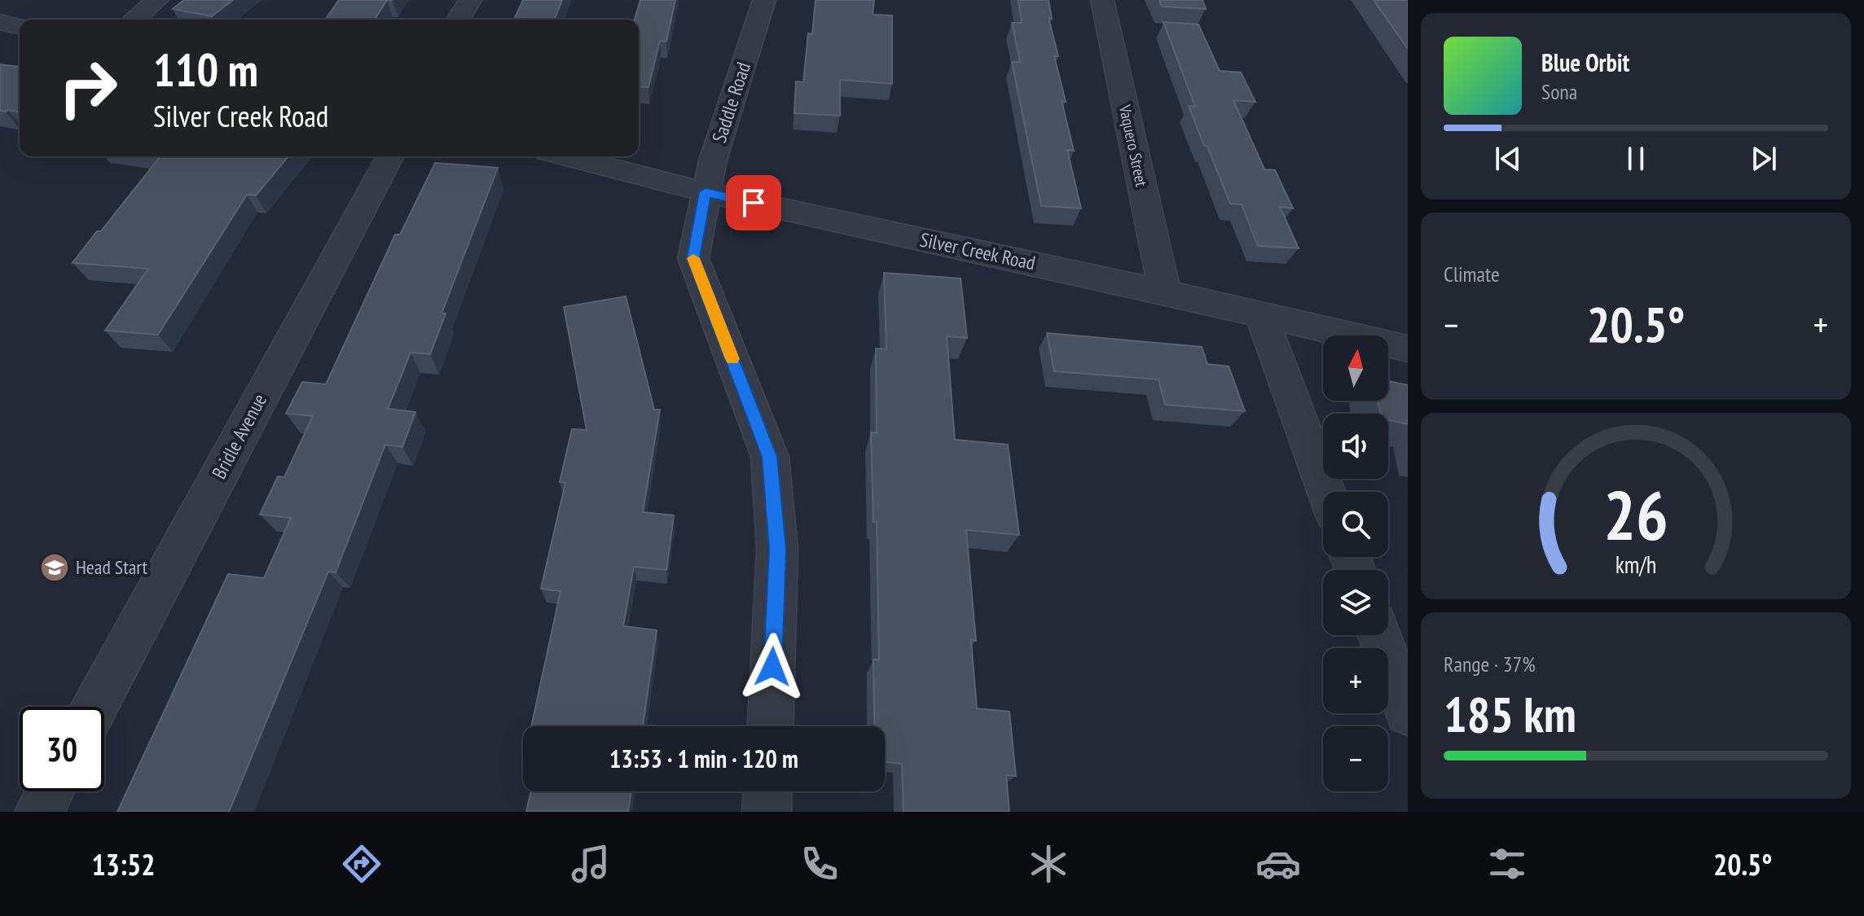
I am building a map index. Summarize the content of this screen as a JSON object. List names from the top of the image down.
{
  "streets": {
    "street": [
      "Saddle Road",
      "Vaquero Street",
      "Silver Creek Road",
      "Bridle Avenue"
    ]
  },
  "crossings": [
    ["Saddle Road", "Silver Creek Road"],
    ["Vaquero Street", "Silver Creek Road"]
  ],
  "places": {
    "school or university": ["Head Start"]
  },
  "north": "top",
  "page": {
    "turn": ["110 m", "Silver Creek Road"],
    "song": ["Blue Orbit", "Sona"],
    "tile": [
      "Climate",
      ["Range · 37%", "185 km"]
    ],
    "heat": ["−", "20.5°", "+"],
    "map_buttons": ["+", "−"],
    "limit": "30",
    "trip": "13:53 · 1 min · 120 m",
    "tabs": ["13:52", "20.5°"],
    "gauge": ["26", "km/h"]
  }
}
